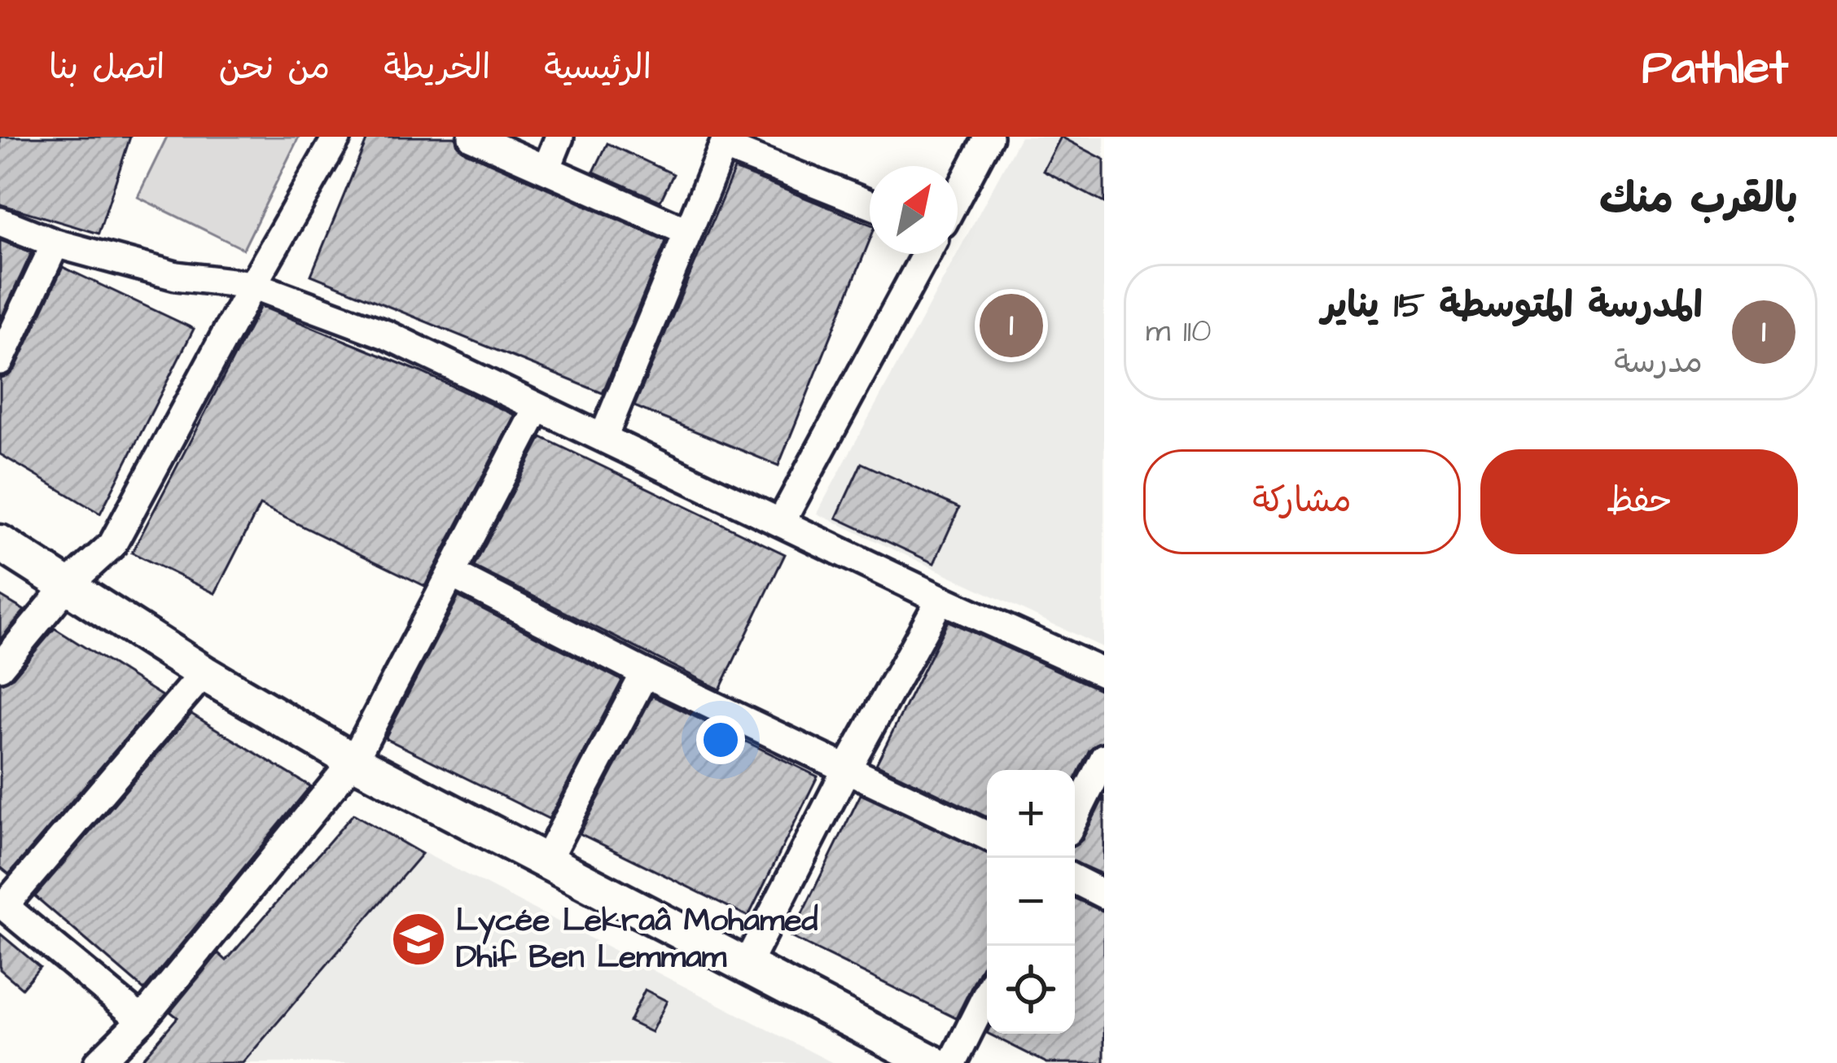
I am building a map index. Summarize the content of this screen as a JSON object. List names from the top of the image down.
{
  "places": {
    "school or university": ["Lycée Lekraâ Mohamed Dhif Ben Lemmam"]
  },
  "north": "top right",
  "page": {
    "header": "Pathlet",
    "nav": [
      "الرئيسية",
      "الخريطة",
      "من نحن",
      "اتصل بنا"
    ],
    "heading": "بالقرب منك",
    "list": [
      {
        "mark": "1",
        "name": "المدرسة المتوسطة 15 يناير",
        "note": "مدرسة",
        "value": "110 m"
      }
    ],
    "pins": "1",
    "buttons": ["حفظ", "مشاركة"],
    "map_buttons": ["+", "−"]
  }
}
